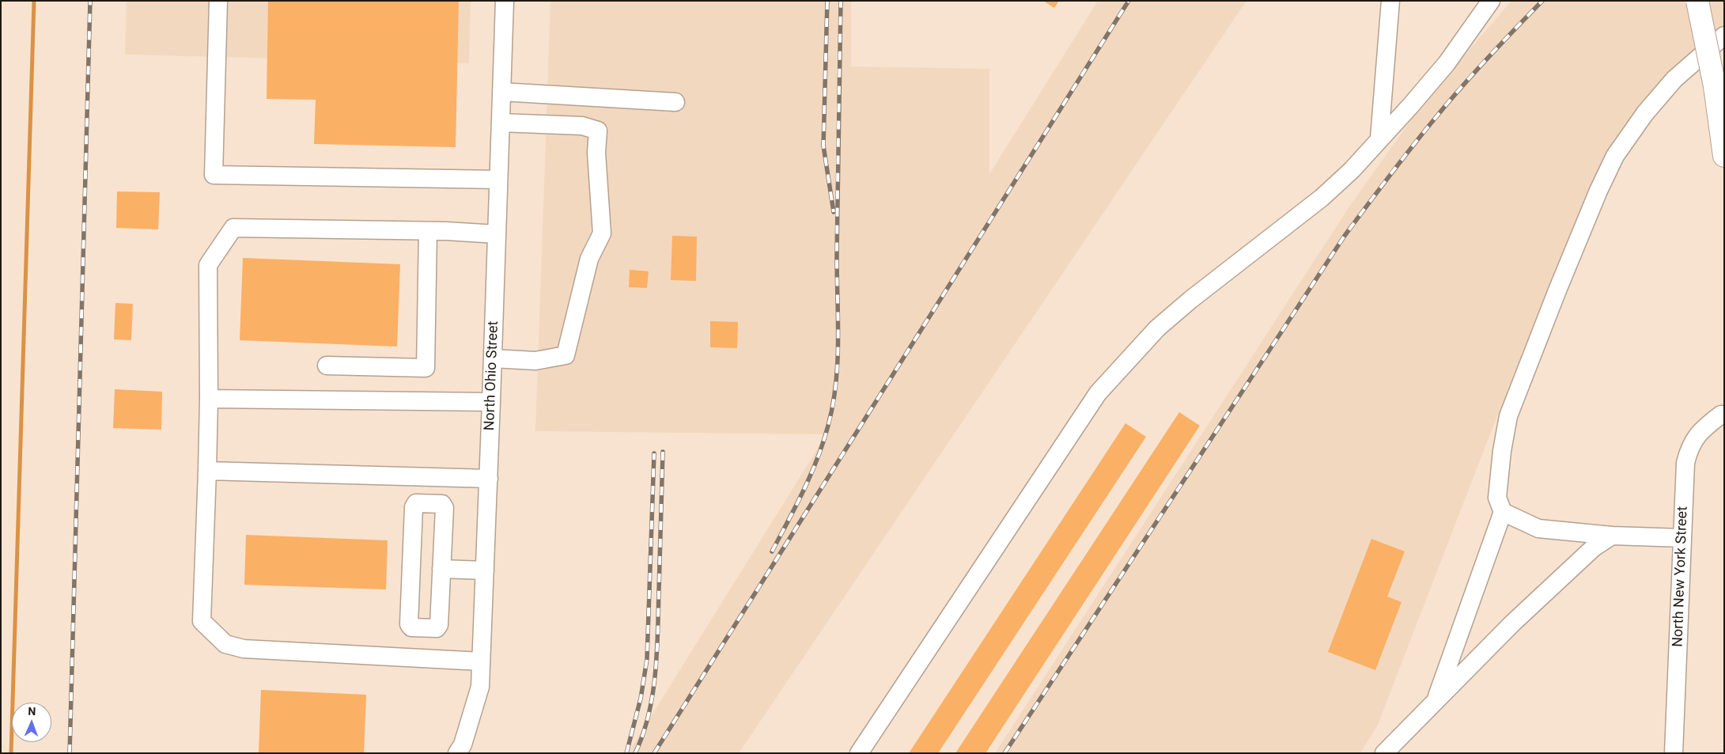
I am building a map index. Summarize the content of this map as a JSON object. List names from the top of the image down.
{
  "streets": {
    "street": ["North Ohio Street", "North New York Street"]
  },
  "north": "top"
}
